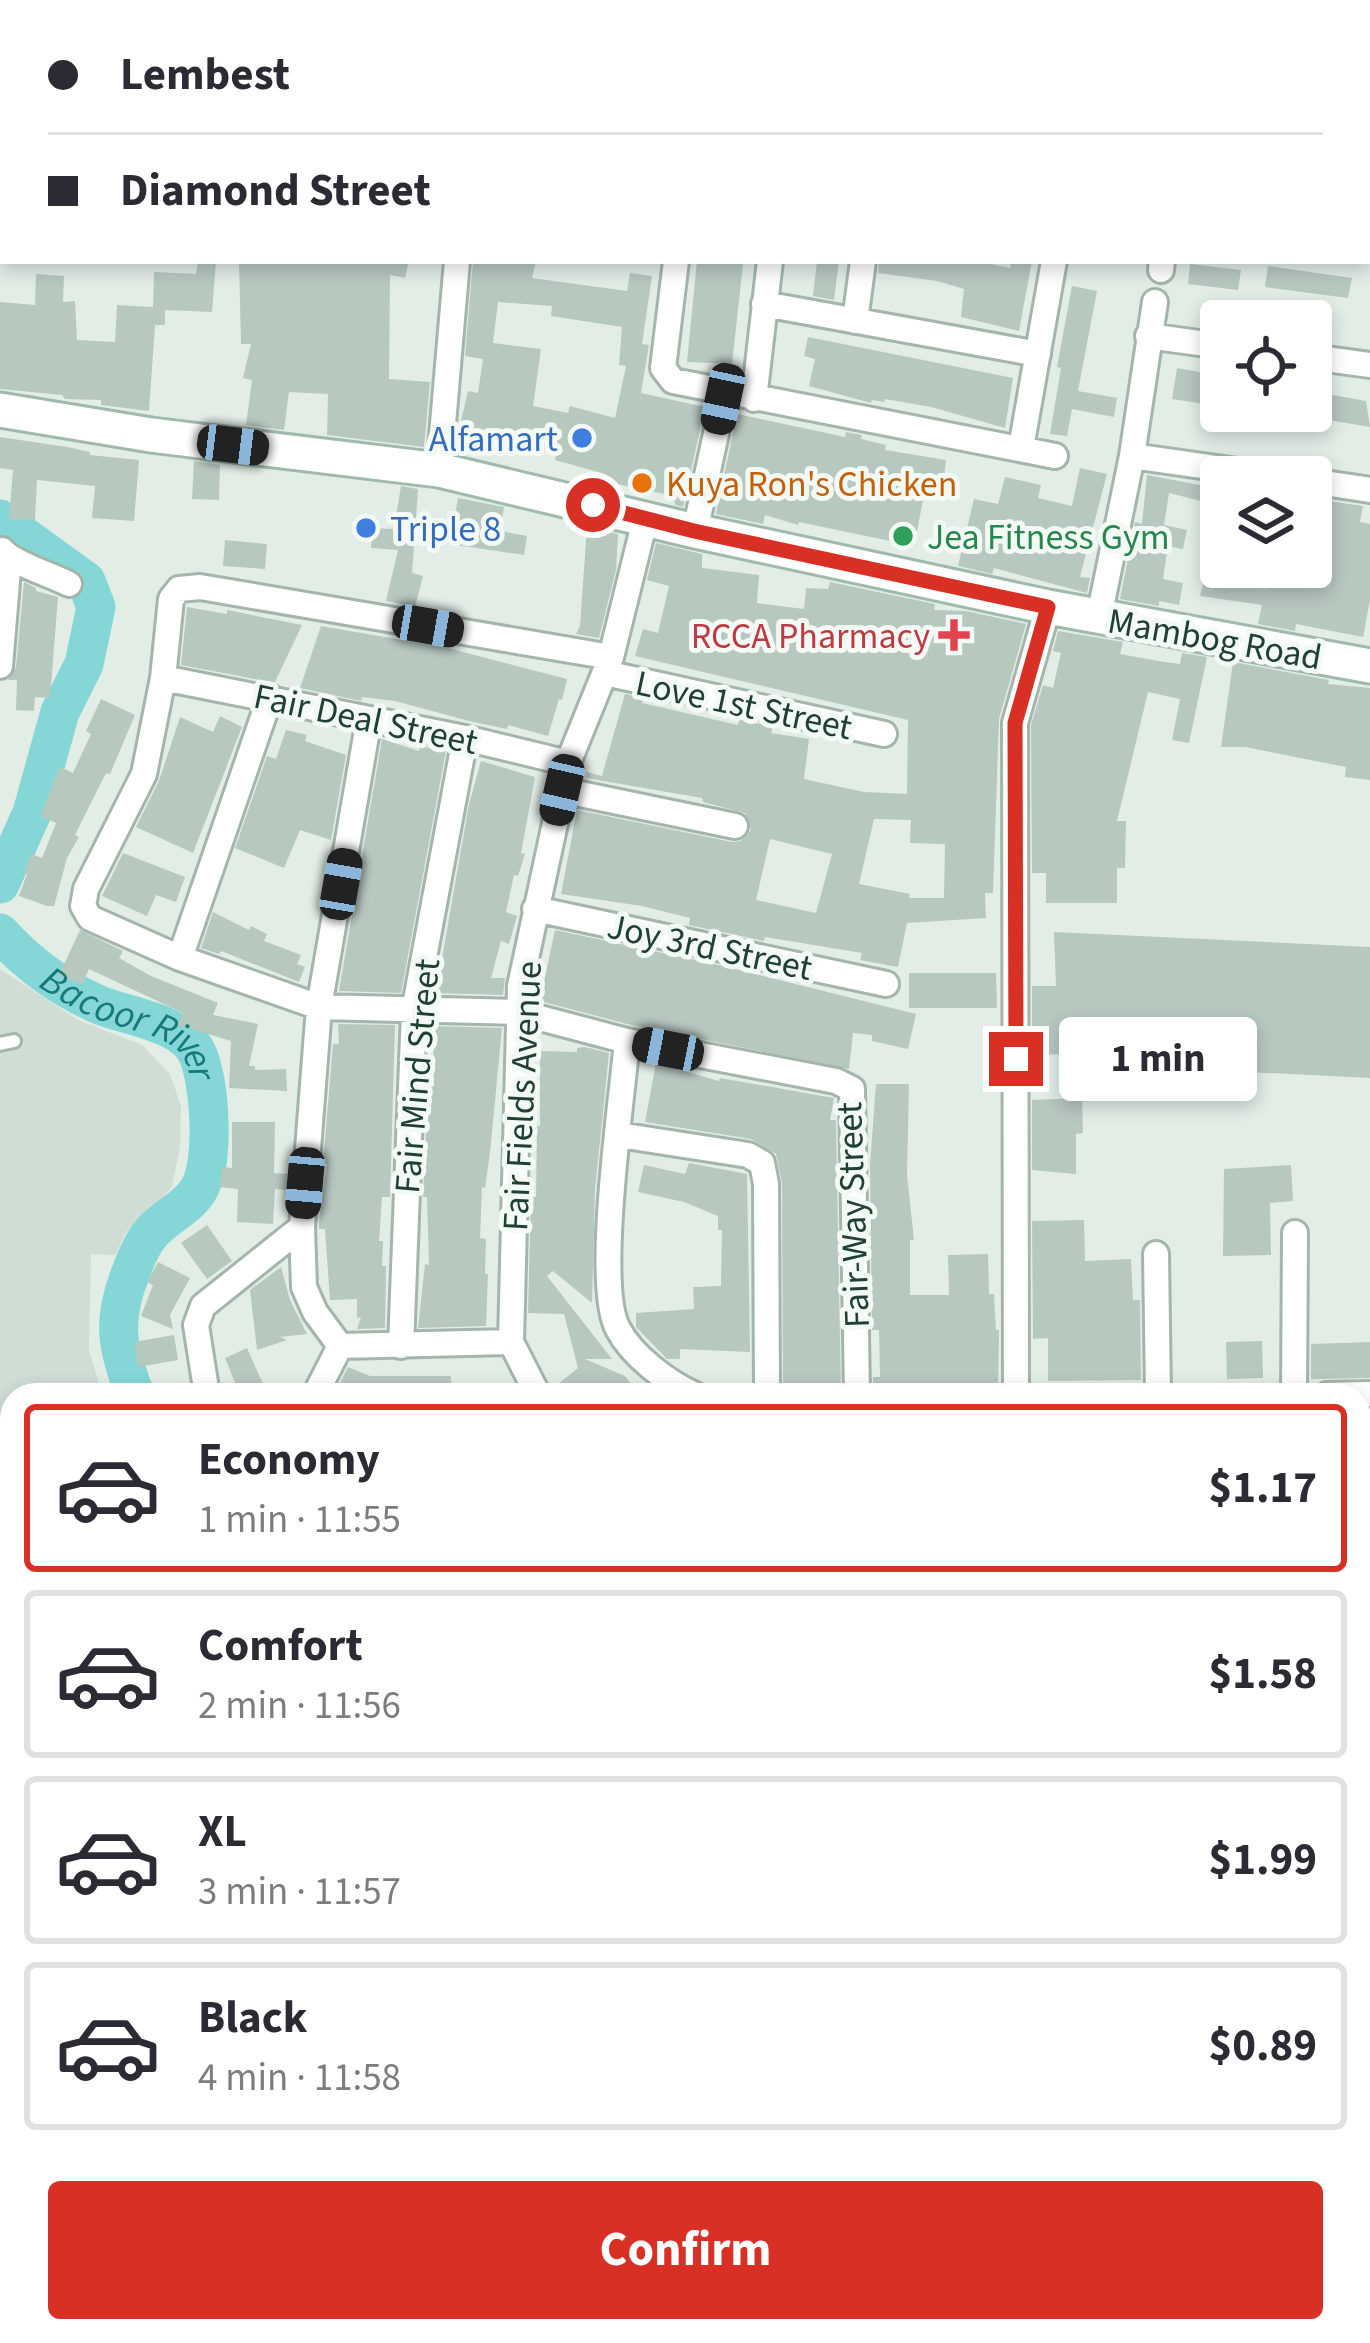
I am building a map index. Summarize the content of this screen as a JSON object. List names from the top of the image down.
{
  "streets": {
    "main road": ["Mambog Road"],
    "street": [
      "Love 1st Street",
      "Fair Deal Street",
      "Joy 3rd Street",
      "Fair Mind Street",
      "Fair Fields Avenue",
      "Fair-Way Street"
    ]
  },
  "crossings": [
    ["Mambog Road", "Fair Fields Avenue"],
    ["Love 1st Street", "Fair Deal Street"],
    ["Love 1st Street", "Fair Fields Avenue"],
    ["Love 1st Street", "Fair-Way Street"],
    ["Fair Deal Street", "Fair Mind Street"],
    ["Fair Deal Street", "Fair Fields Avenue"],
    ["Fair Deal Street", "Fair-Way Street"],
    ["Joy 3rd Street", "Fair Fields Avenue"],
    ["Fair Mind Street", "Fair-Way Street"],
    ["Fair Fields Avenue", "Fair-Way Street"]
  ],
  "water": ["Bacoor River"],
  "places": {
    "other": [
      "Alfamart",
      "Kuya Ron's Chicken",
      "Triple 8",
      "Jea Fitness Gym"
    ],
    "health": ["RCCA Pharmacy"]
  },
  "page": {
    "banner": ["Lembest", "Diamond Street"],
    "bubble": "1 min",
    "list": [
      {
        "name": "Economy",
        "note": "1 min · 11:55",
        "value": "$1.17"
      },
      {
        "name": "Comfort",
        "note": "2 min · 11:56",
        "value": "$1.58"
      },
      {
        "name": "XL",
        "note": "3 min · 11:57",
        "value": "$1.99"
      },
      {
        "name": "Black",
        "note": "4 min · 11:58",
        "value": "$0.89"
      }
    ],
    "buttons": "Confirm"
  }
}
